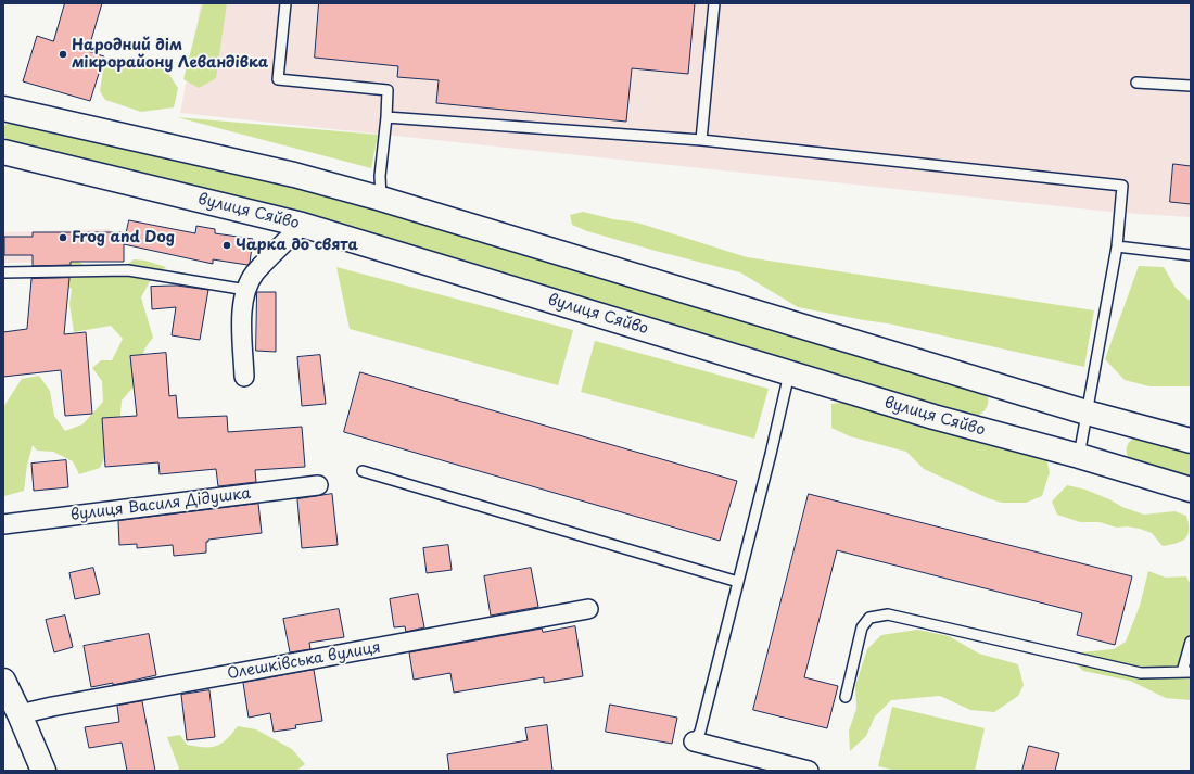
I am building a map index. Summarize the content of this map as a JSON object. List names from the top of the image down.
{
  "streets": {
    "main road": ["вулиця Сяйво"],
    "street": ["вулиця Василя Дідушка", "Олешківська вулиця"]
  },
  "places": ["Народний дім мікрорайону Левандівка", "Frog and Dog", "Чарка до свята"]
}
